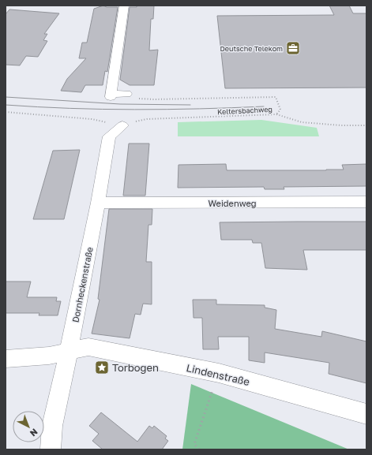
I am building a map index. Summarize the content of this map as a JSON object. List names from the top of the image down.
{
  "streets": {
    "street": ["Weidenweg", "Dornheckenstraße", "Lindenstraße"],
    "path": ["Keltersbachweg"]
  },
  "crossings": [
    ["Keltersbachweg", "Dornheckenstraße"],
    ["Weidenweg", "Dornheckenstraße"],
    ["Dornheckenstraße", "Lindenstraße"]
  ],
  "places": {
    "office": ["Deutsche Telekom"],
    "place": ["Torbogen"]
  },
  "north": "bottom right"
}
